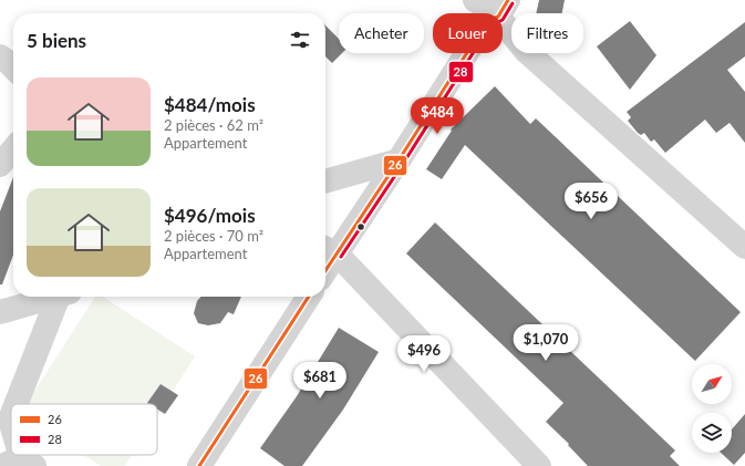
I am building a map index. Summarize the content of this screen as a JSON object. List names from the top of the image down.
{
  "lines": ["transit line 26", "transit line 28"],
  "legend": ["26", "28"],
  "north": "top right",
  "page": {
    "chip": ["Acheter", "Louer", "Filtres"],
    "heading": "5 biens",
    "list": [
      {
        "name": "$484/mois",
        "note": "2 pièces · 62 m² · Appartement"
      },
      {
        "name": "$496/mois",
        "note": "2 pièces · 70 m² · Appartement"
      }
    ],
    "price": [
      "$484",
      "$656",
      "$1,070",
      "$496",
      "$681"
    ]
  }
}
